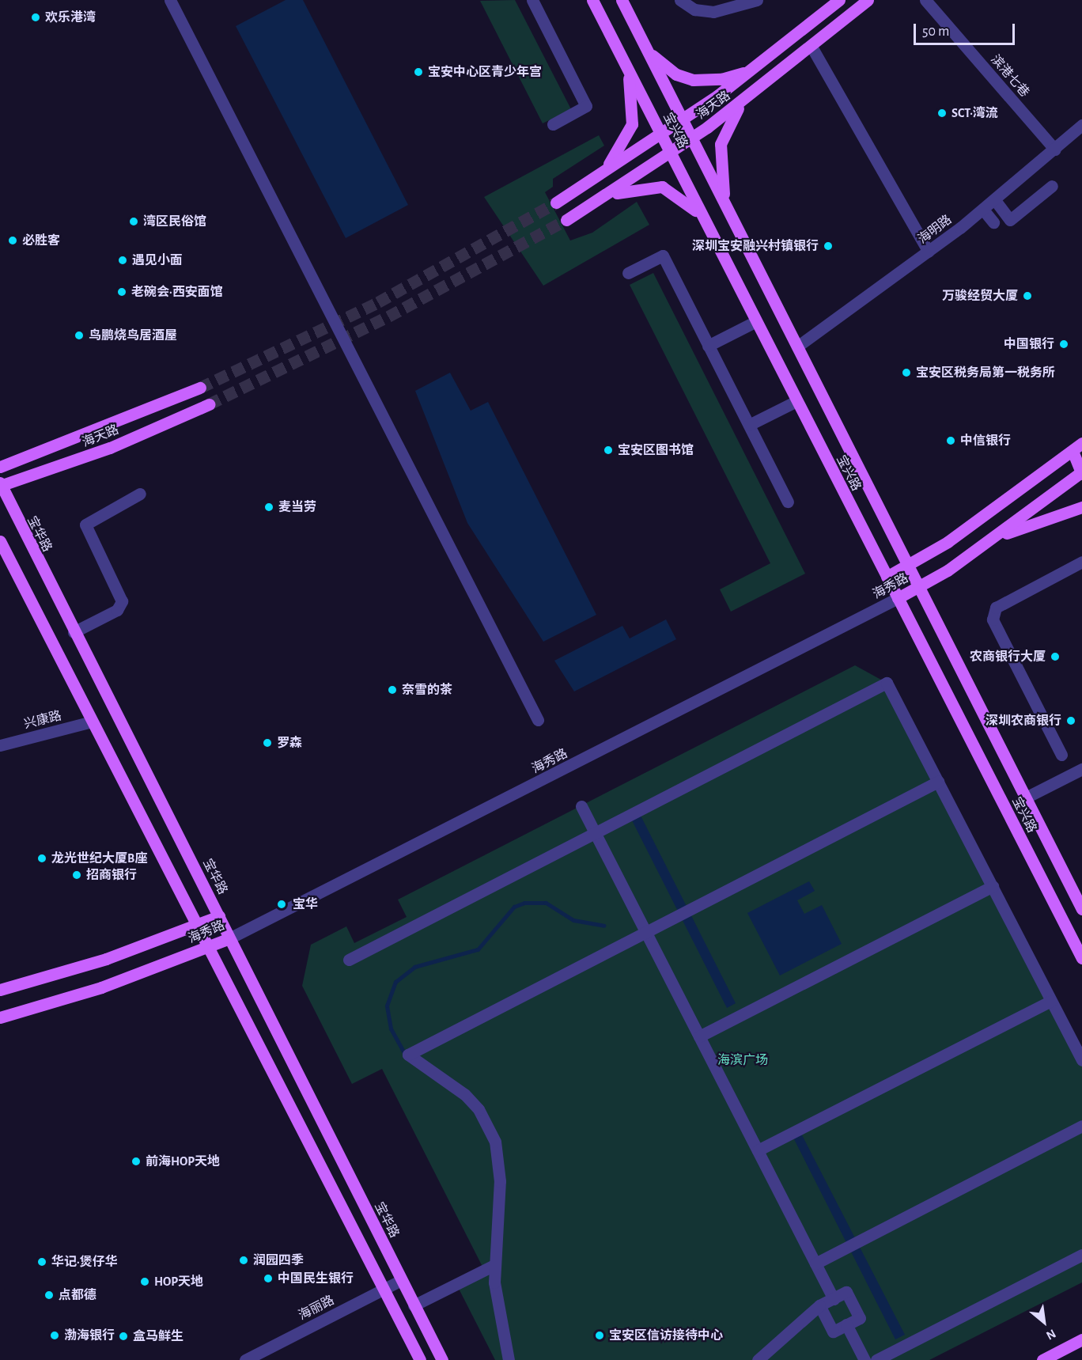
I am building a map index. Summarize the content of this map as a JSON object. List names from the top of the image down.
{
  "streets": {
    "main road": [
      "海天路",
      "宝兴路",
      "宝华路",
      "海秀路"
    ],
    "street": [
      "滨港七巷",
      "海明路",
      "兴康路",
      "海丽路"
    ]
  },
  "crossings": [
    ["滨港七巷", "海明路"],
    ["海天路", "宝兴路"],
    ["海天路", "宝华路"],
    ["宝兴路", "海明路"],
    ["宝兴路", "海秀路"],
    ["宝华路", "海秀路"],
    ["宝华路", "海丽路"]
  ],
  "parks": ["海滨广场"],
  "places": [
    "欢乐港湾",
    "宝安中心区青少年宫",
    "SCT·湾流",
    "湾区民俗馆",
    "必胜客",
    "深圳宝安融兴村镇银行",
    "遇见小面",
    "老碗会·西安面馆",
    "万骏经贸大厦",
    "鸟鹏烧鸟居酒屋",
    "中国银行",
    "宝安区税务局第一税务所",
    "中信银行",
    "宝安区图书馆",
    "麦当劳",
    "农商银行大厦",
    "奈雪的茶",
    "深圳农商银行",
    "罗森",
    "龙光世纪大厦B座",
    "招商银行",
    "宝华",
    "前海HOP天地",
    "润园四季",
    "华记·煲仔华",
    "中国民生银行",
    "HOP天地",
    "点都德",
    "渤海银行",
    "宝安区信访接待中心",
    "盒马鲜生"
  ],
  "scale_bar": "50 m",
  "north": "bottom right"
}
